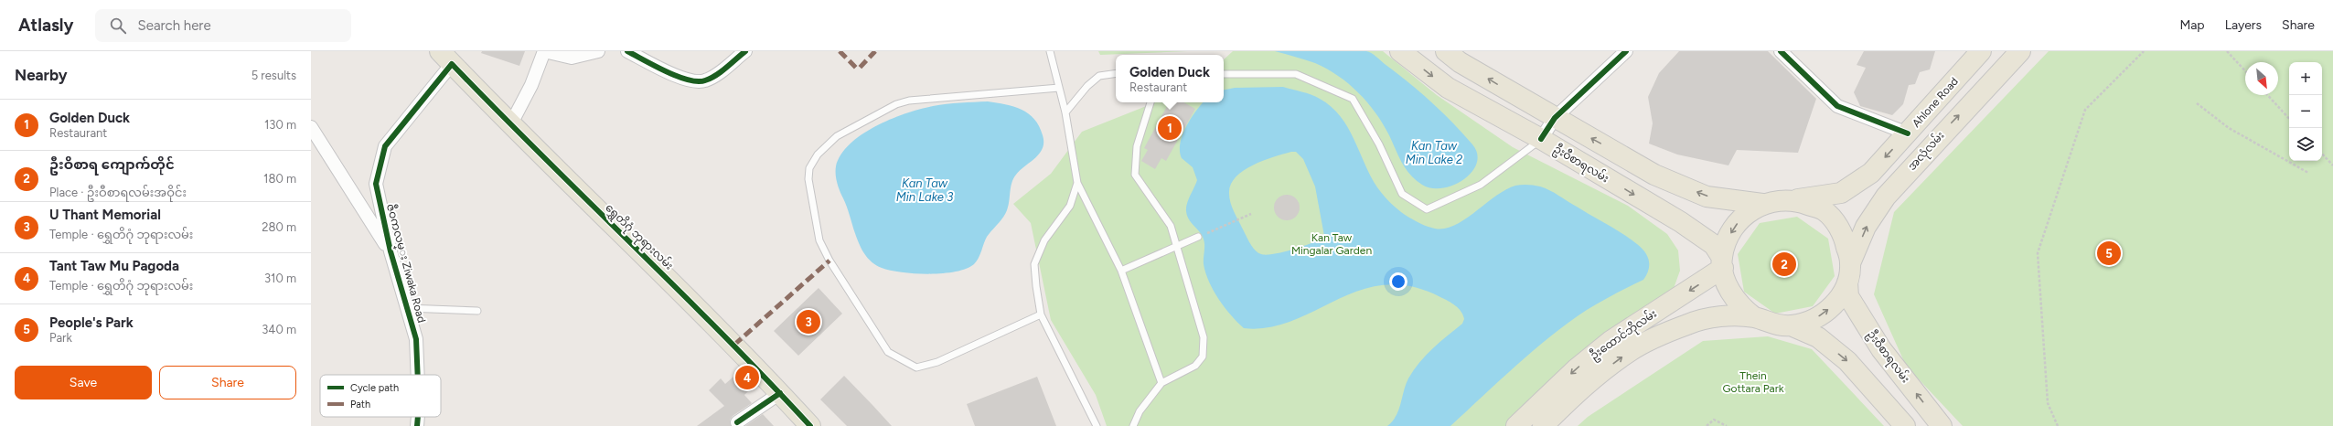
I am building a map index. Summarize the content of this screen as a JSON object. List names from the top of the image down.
{
  "streets": {
    "main road": [
      "Ahlone Road",
      "အလုံလမ်း",
      "ဦးဝီစာရလမ်း",
      "ရွှေတိဂုံ ဘုရားလမ်း",
      "ဦးထောင်ဘိုလမ်း"
    ],
    "street": ["ဇီဝကလမ္း Ziwaka Road"]
  },
  "crossings": [
    ["Ahlone Road", "အလုံလမ်း"],
    ["Ahlone Road", "ဦးဝီစာရလမ်း"],
    ["Ahlone Road", "ဦးထောင်ဘိုလမ်း"],
    ["အလုံလမ်း", "ဦးဝီစာရလမ်း"],
    ["အလုံလမ်း", "ဦးထောင်ဘိုလမ်း"],
    ["ဦးဝီစာရလမ်း", "ဦးထောင်ဘိုလမ်း"],
    ["ရွှေတိဂုံ ဘုရားလမ်း", "ဇီဝကလမ္း Ziwaka Road"]
  ],
  "one_way": ["အလုံလမ်း"],
  "water": ["Kan Taw Min Lake 2", "Kan Taw Min Lake 3"],
  "parks": ["Kan Taw Mingalar Garden", "Thein Gottara Park"],
  "legend": ["Cycle path", "Path"],
  "north": "bottom right",
  "page": {
    "header": "Atlasly",
    "search": "Search here",
    "nav": ["Map", "Layers", "Share"],
    "heading": ["Nearby", "5 results"],
    "popup": ["Golden Duck", "Restaurant"],
    "map_buttons": ["+", "−"],
    "list": [
      {
        "mark": "1",
        "name": "Golden Duck",
        "note": "Restaurant",
        "value": "130 m"
      },
      {
        "mark": "2",
        "name": "ဦးဝိစာရ ကျောက်တိုင်",
        "note": "Place · ဦးဝီစာရလမ်းအဝိုင်း",
        "value": "180 m"
      },
      {
        "mark": "3",
        "name": "U Thant Memorial",
        "note": "Temple · ရွှေတိဂုံ ဘုရားလမ်း",
        "value": "280 m"
      },
      {
        "mark": "4",
        "name": "Tant Taw Mu Pagoda",
        "note": "Temple · ရွှေတိဂုံ ဘုရားလမ်း",
        "value": "310 m"
      },
      {
        "mark": "5",
        "name": "People's Park",
        "note": "Park",
        "value": "340 m"
      }
    ],
    "pins": [
      "1",
      "5",
      "2",
      "3",
      "4"
    ],
    "buttons": ["Save", "Share"]
  }
}
